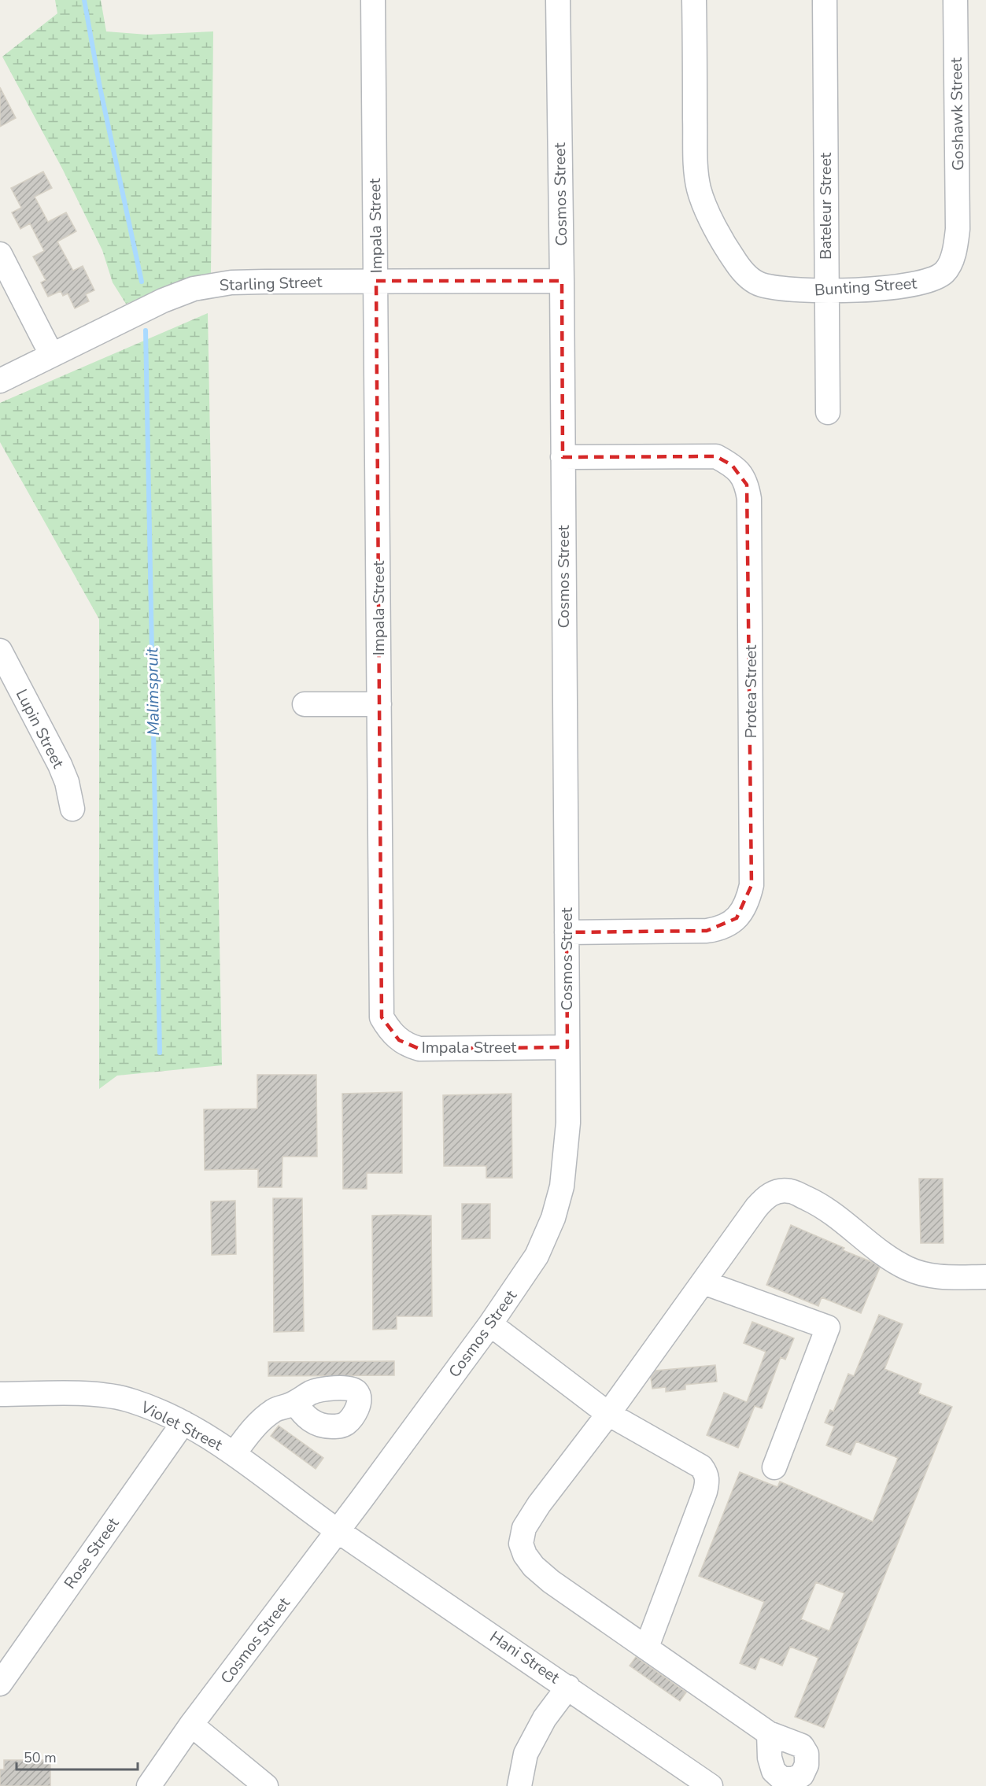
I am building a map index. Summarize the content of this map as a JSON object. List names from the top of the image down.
{
  "streets": {
    "street": [
      "Goshawk Street",
      "Cosmos Street",
      "Bateleur Street",
      "Impala Street",
      "Starling Street",
      "Bunting Street",
      "Protea Street",
      "Lupin Street",
      "Violet Street",
      "Rose Street",
      "Hani Street"
    ]
  },
  "crossings": [
    ["Goshawk Street", "Bunting Street"],
    ["Cosmos Street", "Impala Street"],
    ["Cosmos Street", "Starling Street"],
    ["Cosmos Street", "Protea Street"],
    ["Cosmos Street", "Violet Street"],
    ["Cosmos Street", "Hani Street"],
    ["Bateleur Street", "Bunting Street"],
    ["Impala Street", "Starling Street"],
    ["Violet Street", "Rose Street"],
    ["Violet Street", "Hani Street"]
  ],
  "water": ["Malimspruit"],
  "scale_bar": "50 m"
}
